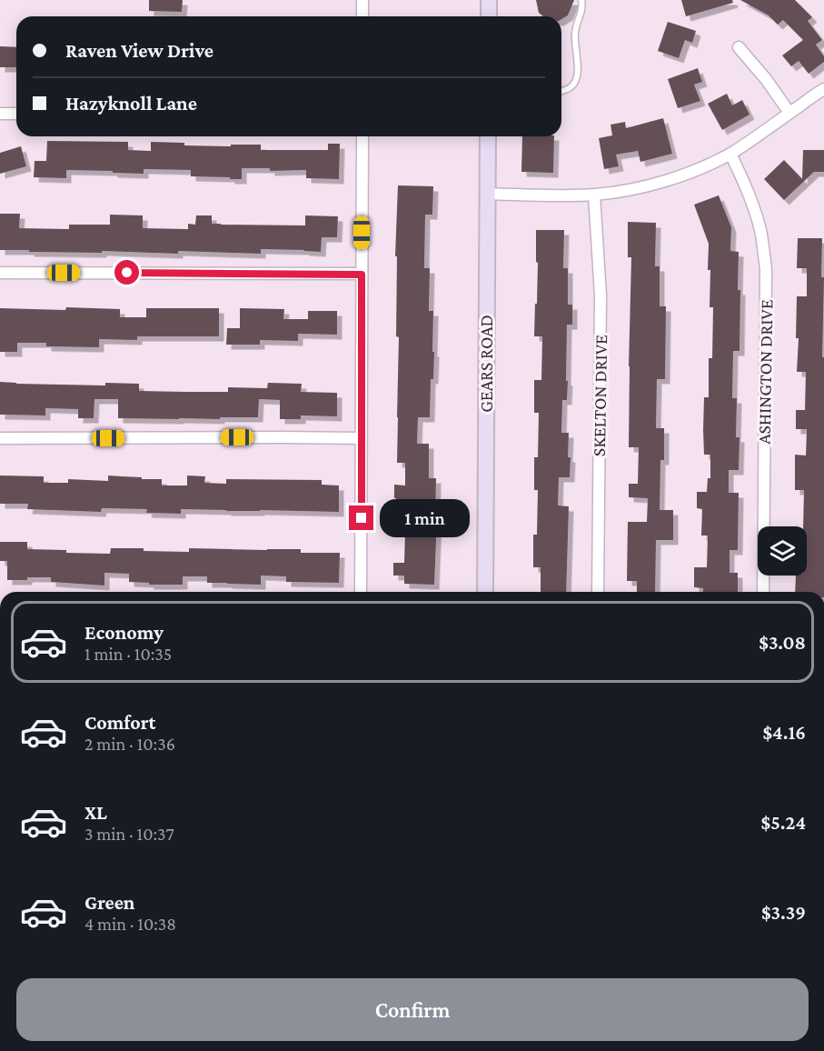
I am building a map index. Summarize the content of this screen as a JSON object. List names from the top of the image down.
{
  "streets": {
    "main road": ["GEARS ROAD"],
    "street": ["ASHINGTON DRIVE", "SKELTON DRIVE"]
  },
  "page": {
    "banner": ["Raven View Drive", "Hazyknoll Lane"],
    "bubble": "1 min",
    "list": [
      {
        "name": "Economy",
        "note": "1 min · 10:35",
        "value": "$3.08"
      },
      {
        "name": "Comfort",
        "note": "2 min · 10:36",
        "value": "$4.16"
      },
      {
        "name": "XL",
        "note": "3 min · 10:37",
        "value": "$5.24"
      },
      {
        "name": "Green",
        "note": "4 min · 10:38",
        "value": "$3.39"
      }
    ],
    "buttons": "Confirm"
  }
}
